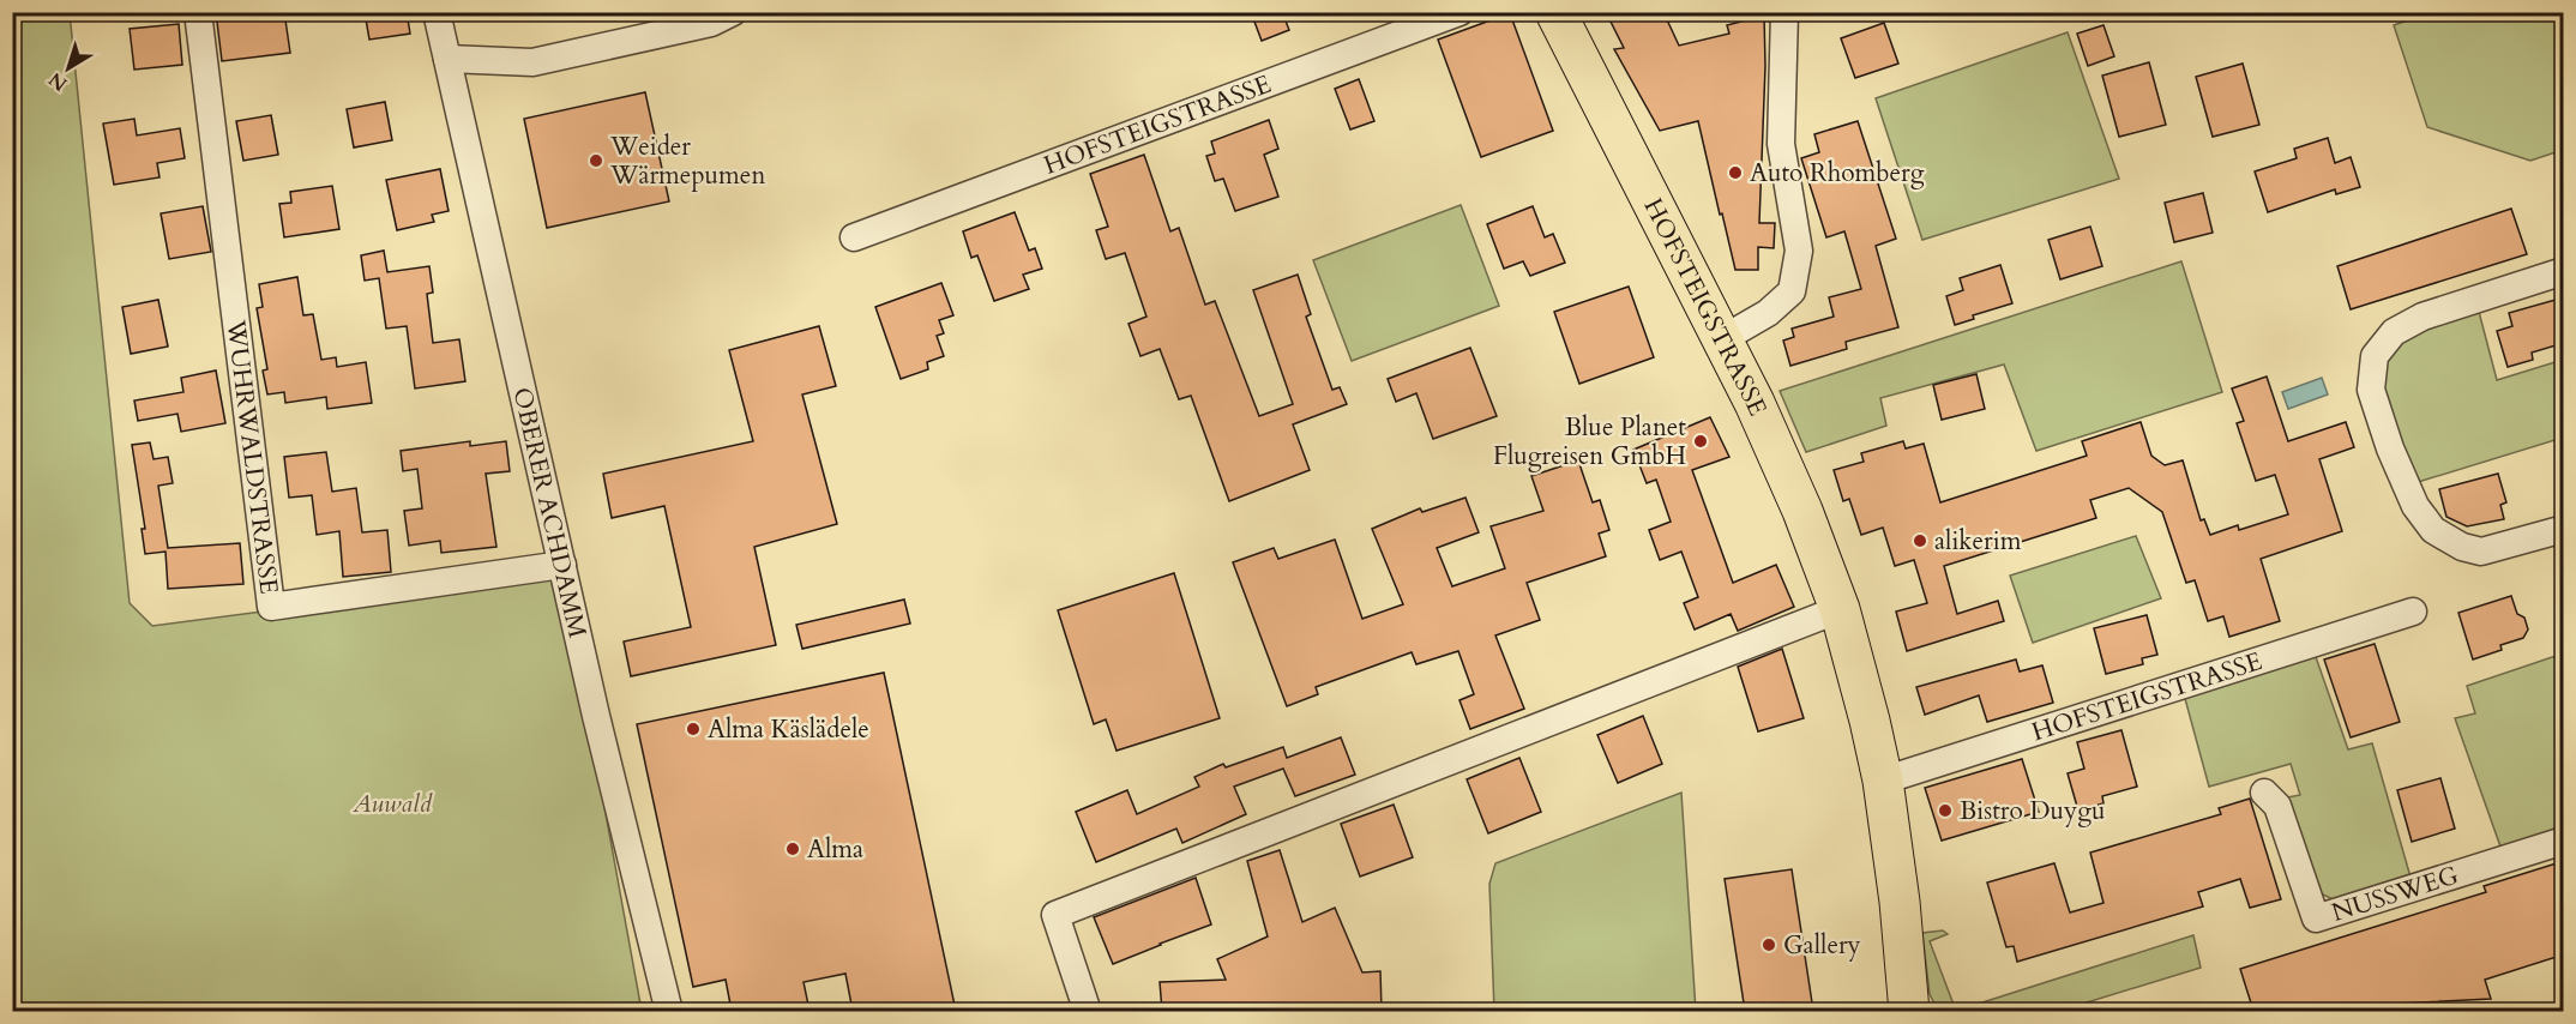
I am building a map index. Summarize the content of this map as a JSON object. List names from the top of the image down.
{
  "streets": {
    "main road": ["HOFSTEIGSTRASSE"],
    "street": ["WUHRWALDSTRASSE", "OBERER ACHDAMM", "NUSSWEG"]
  },
  "crossings": [
    ["WUHRWALDSTRASSE", "OBERER ACHDAMM"]
  ],
  "parks": ["Auwald"],
  "places": [
    "Weider Wärmepumen",
    "Auto Rhomberg",
    "Blue Planet Flugreisen GmbH",
    "alikerim",
    "Alma Käslädele",
    "Bistro Duygu",
    "Alma",
    "Gallery"
  ],
  "north": "bottom left"
}
